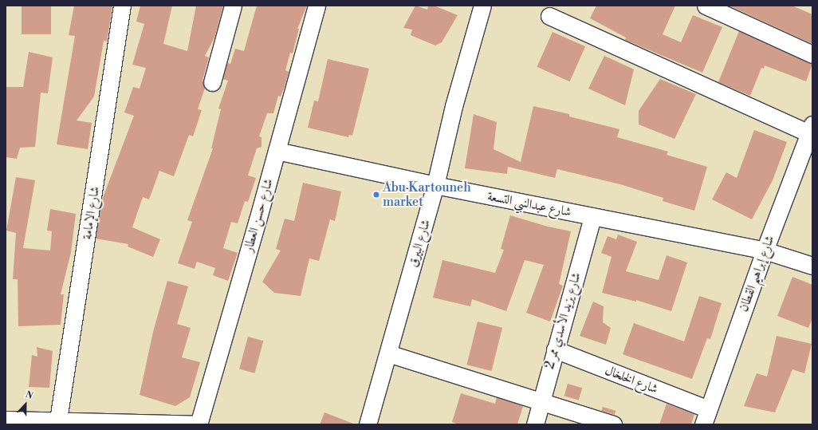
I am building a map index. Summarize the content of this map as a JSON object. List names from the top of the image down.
{
  "streets": {
    "street": [
      "شارع عبدالنبي التسعة",
      "شارع الإمامة",
      "شارع حسن العطار",
      "شارع البيرق",
      "شارع إبراهيم القطان",
      "شارع يزيد الأسدي ممر 2",
      "شارع الخلخال"
    ]
  },
  "crossings": [
    ["شارع عبدالنبي التسعة", "شارع حسن العطار"],
    ["شارع عبدالنبي التسعة", "شارع البيرق"],
    ["شارع عبدالنبي التسعة", "شارع إبراهيم القطان"],
    ["شارع عبدالنبي التسعة", "شارع يزيد الأسدي ممر 2"],
    ["شارع إبراهيم القطان", "شارع الخلخال"],
    ["شارع يزيد الأسدي ممر 2", "شارع الخلخال"]
  ],
  "places": ["Abu Kartouneh market"],
  "north": "top"
}
